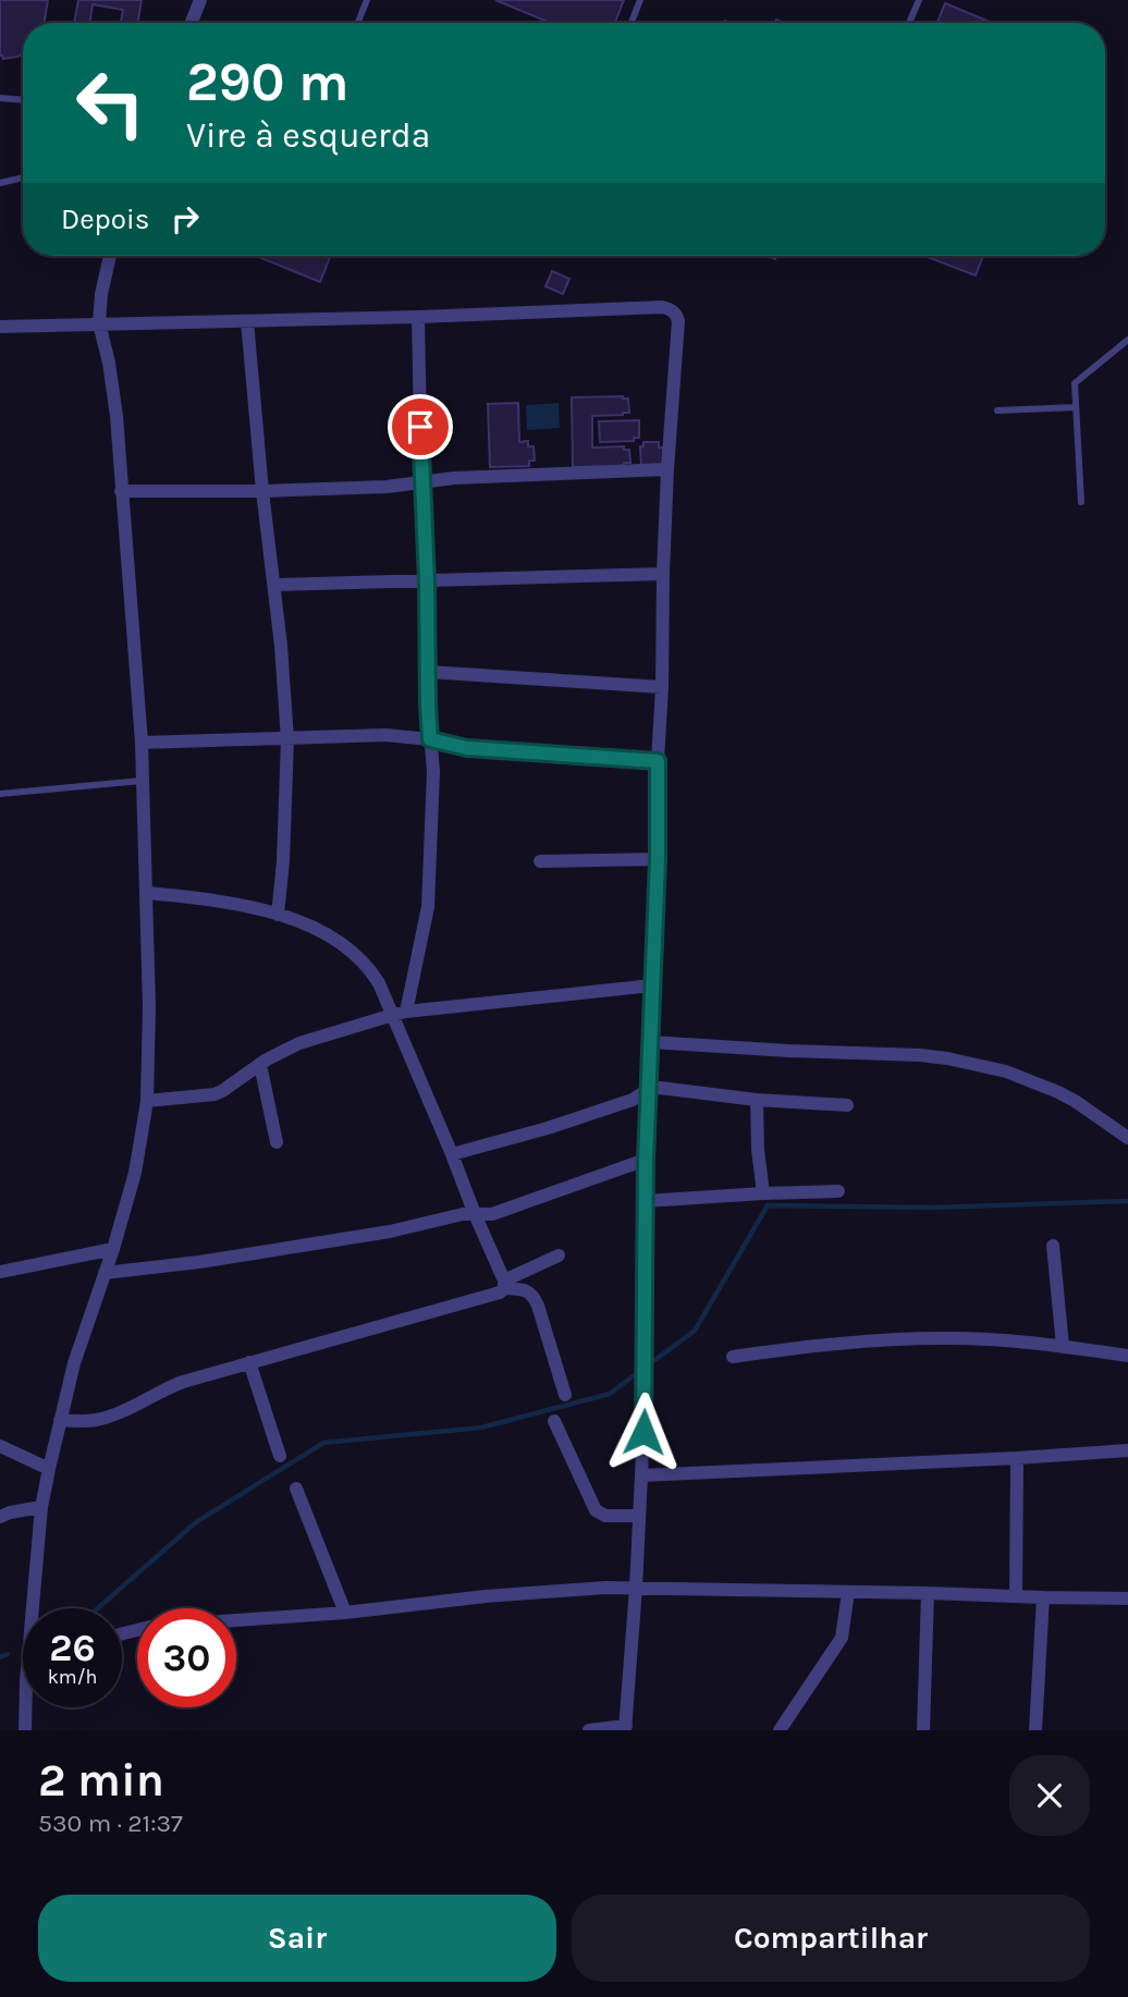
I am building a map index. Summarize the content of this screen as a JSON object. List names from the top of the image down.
{
  "page": {
    "turn": ["290 m", "Vire à esquerda"],
    "then": "Depois",
    "speed": "26 km/h",
    "limit": "30",
    "heading": ["2 min", "530 m · 21:37"],
    "buttons": ["Sair", "Compartilhar"]
  }
}
